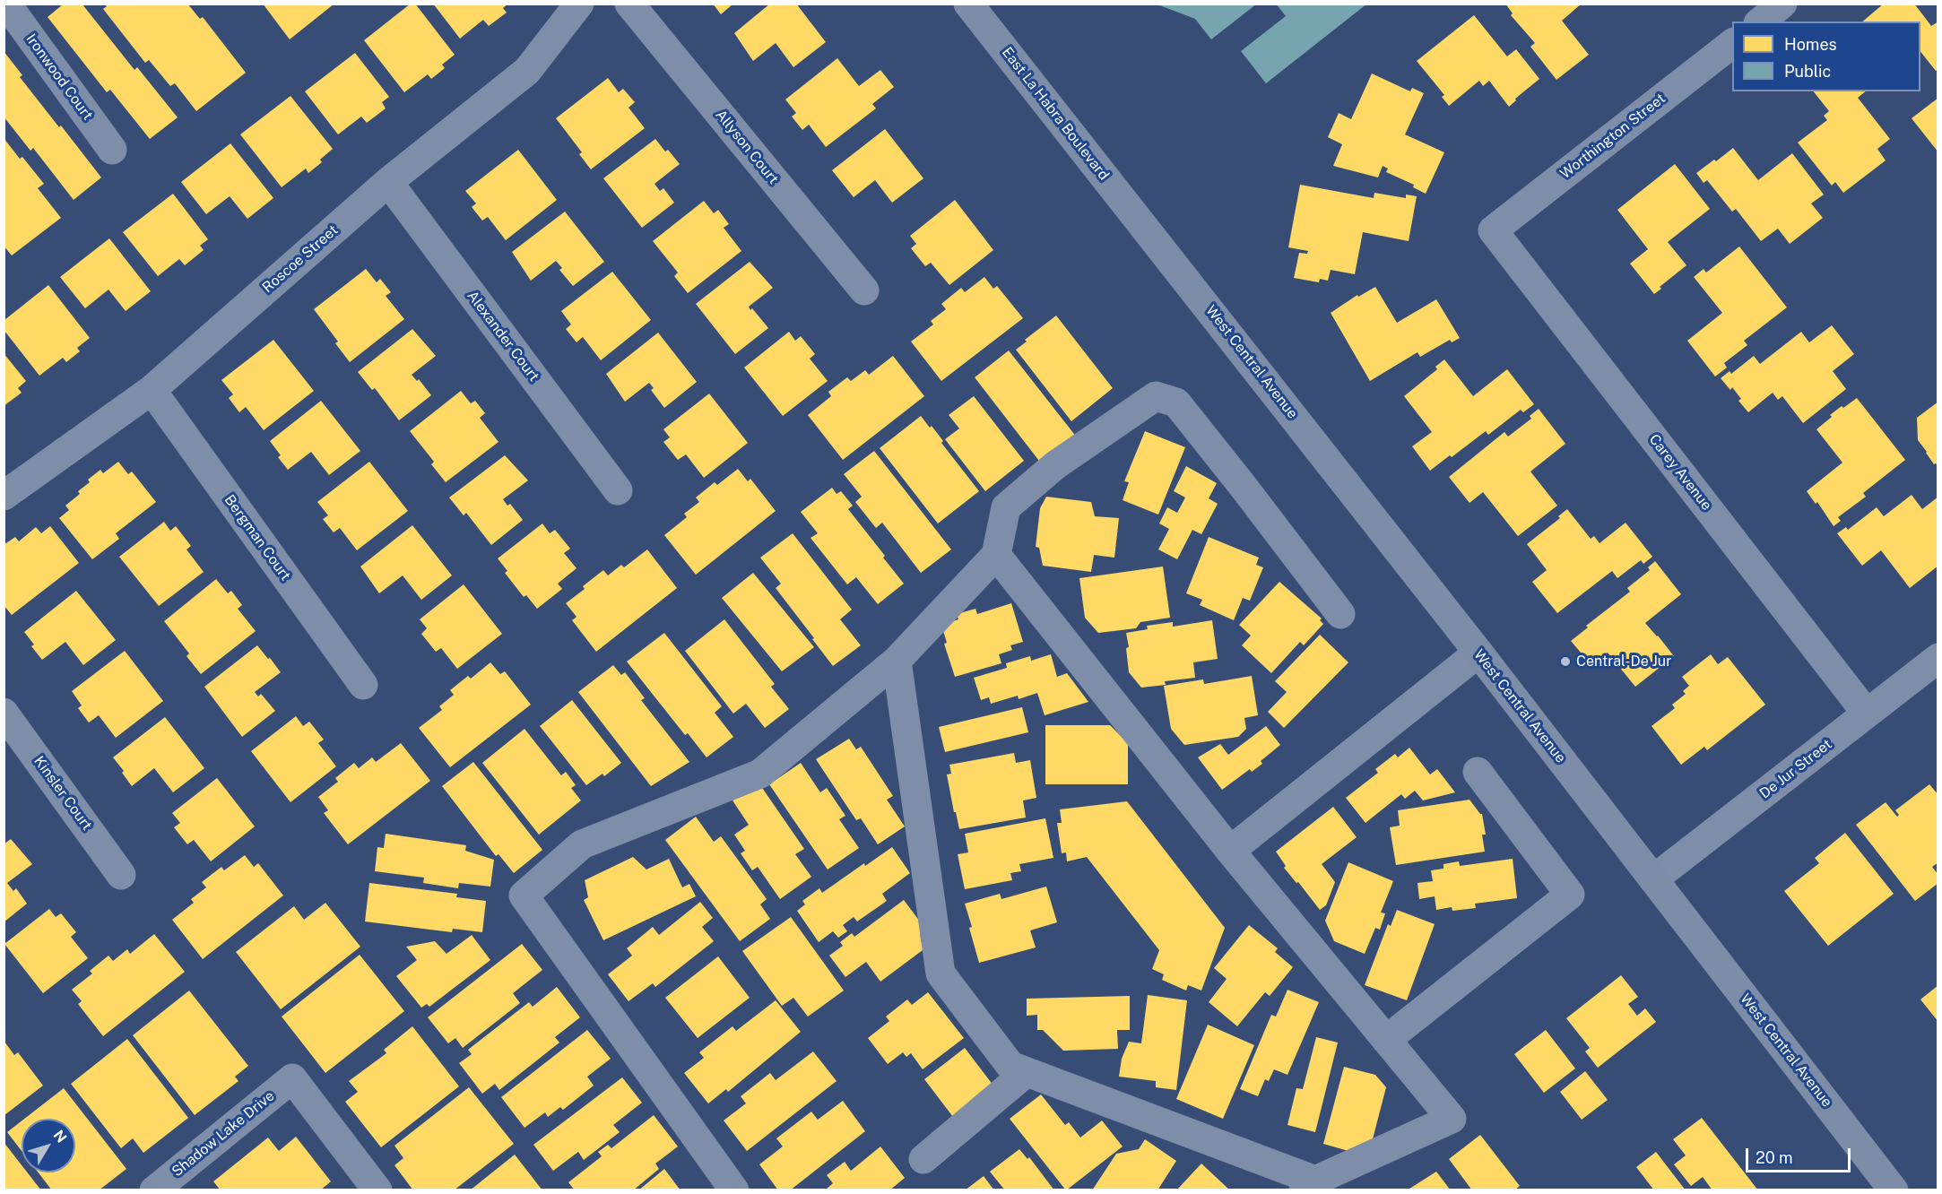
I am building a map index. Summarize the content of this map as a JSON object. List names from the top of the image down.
{
  "streets": {
    "main road": ["East La Habra Boulevard", "West Central Avenue"],
    "street": [
      "Ironwood Court",
      "Worthington Street",
      "Allyson Court",
      "Roscoe Street",
      "Alexander Court",
      "Carey Avenue",
      "Bergman Court",
      "De Jur Street",
      "Kinsler Court",
      "Shadow Lake Drive"
    ]
  },
  "crossings": [
    ["East La Habra Boulevard", "West Central Avenue"],
    ["Worthington Street", "Carey Avenue"],
    ["Roscoe Street", "Alexander Court"],
    ["Roscoe Street", "Bergman Court"],
    ["West Central Avenue", "De Jur Street"],
    ["Carey Avenue", "De Jur Street"]
  ],
  "places": ["Central-De Jur"],
  "legend": ["Homes", "Public"],
  "scale_bar": "20 m",
  "north": "top right"
}
